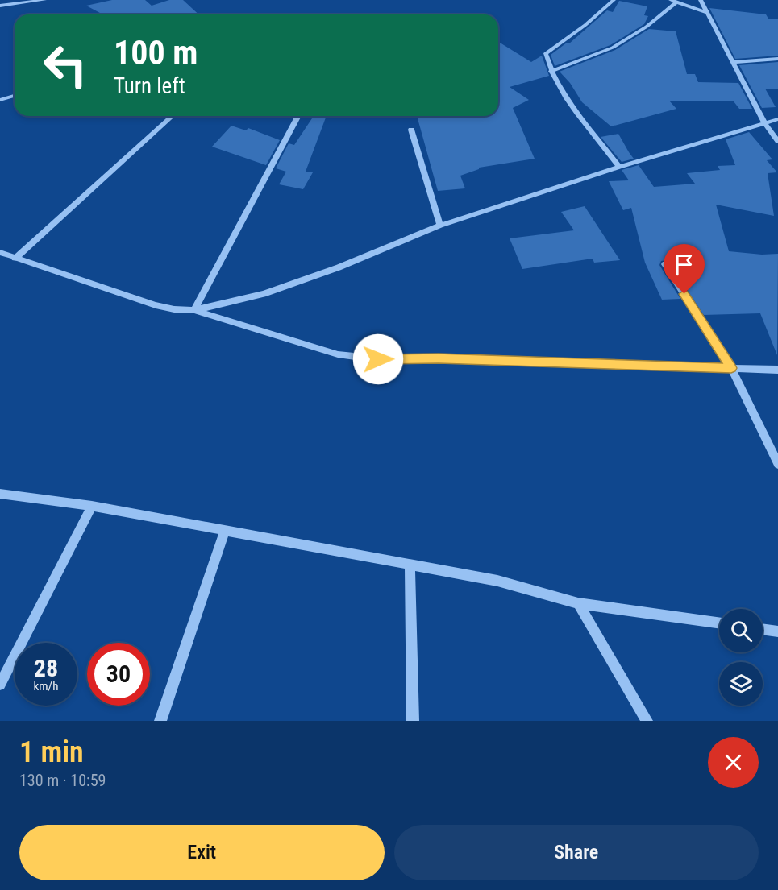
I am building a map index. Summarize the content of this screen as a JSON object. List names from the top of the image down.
{
  "page": {
    "turn": ["100 m", "Turn left"],
    "speed": "28 km/h",
    "limit": "30",
    "heading": ["1 min", "130 m · 10:59"],
    "buttons": ["Exit", "Share"]
  }
}
